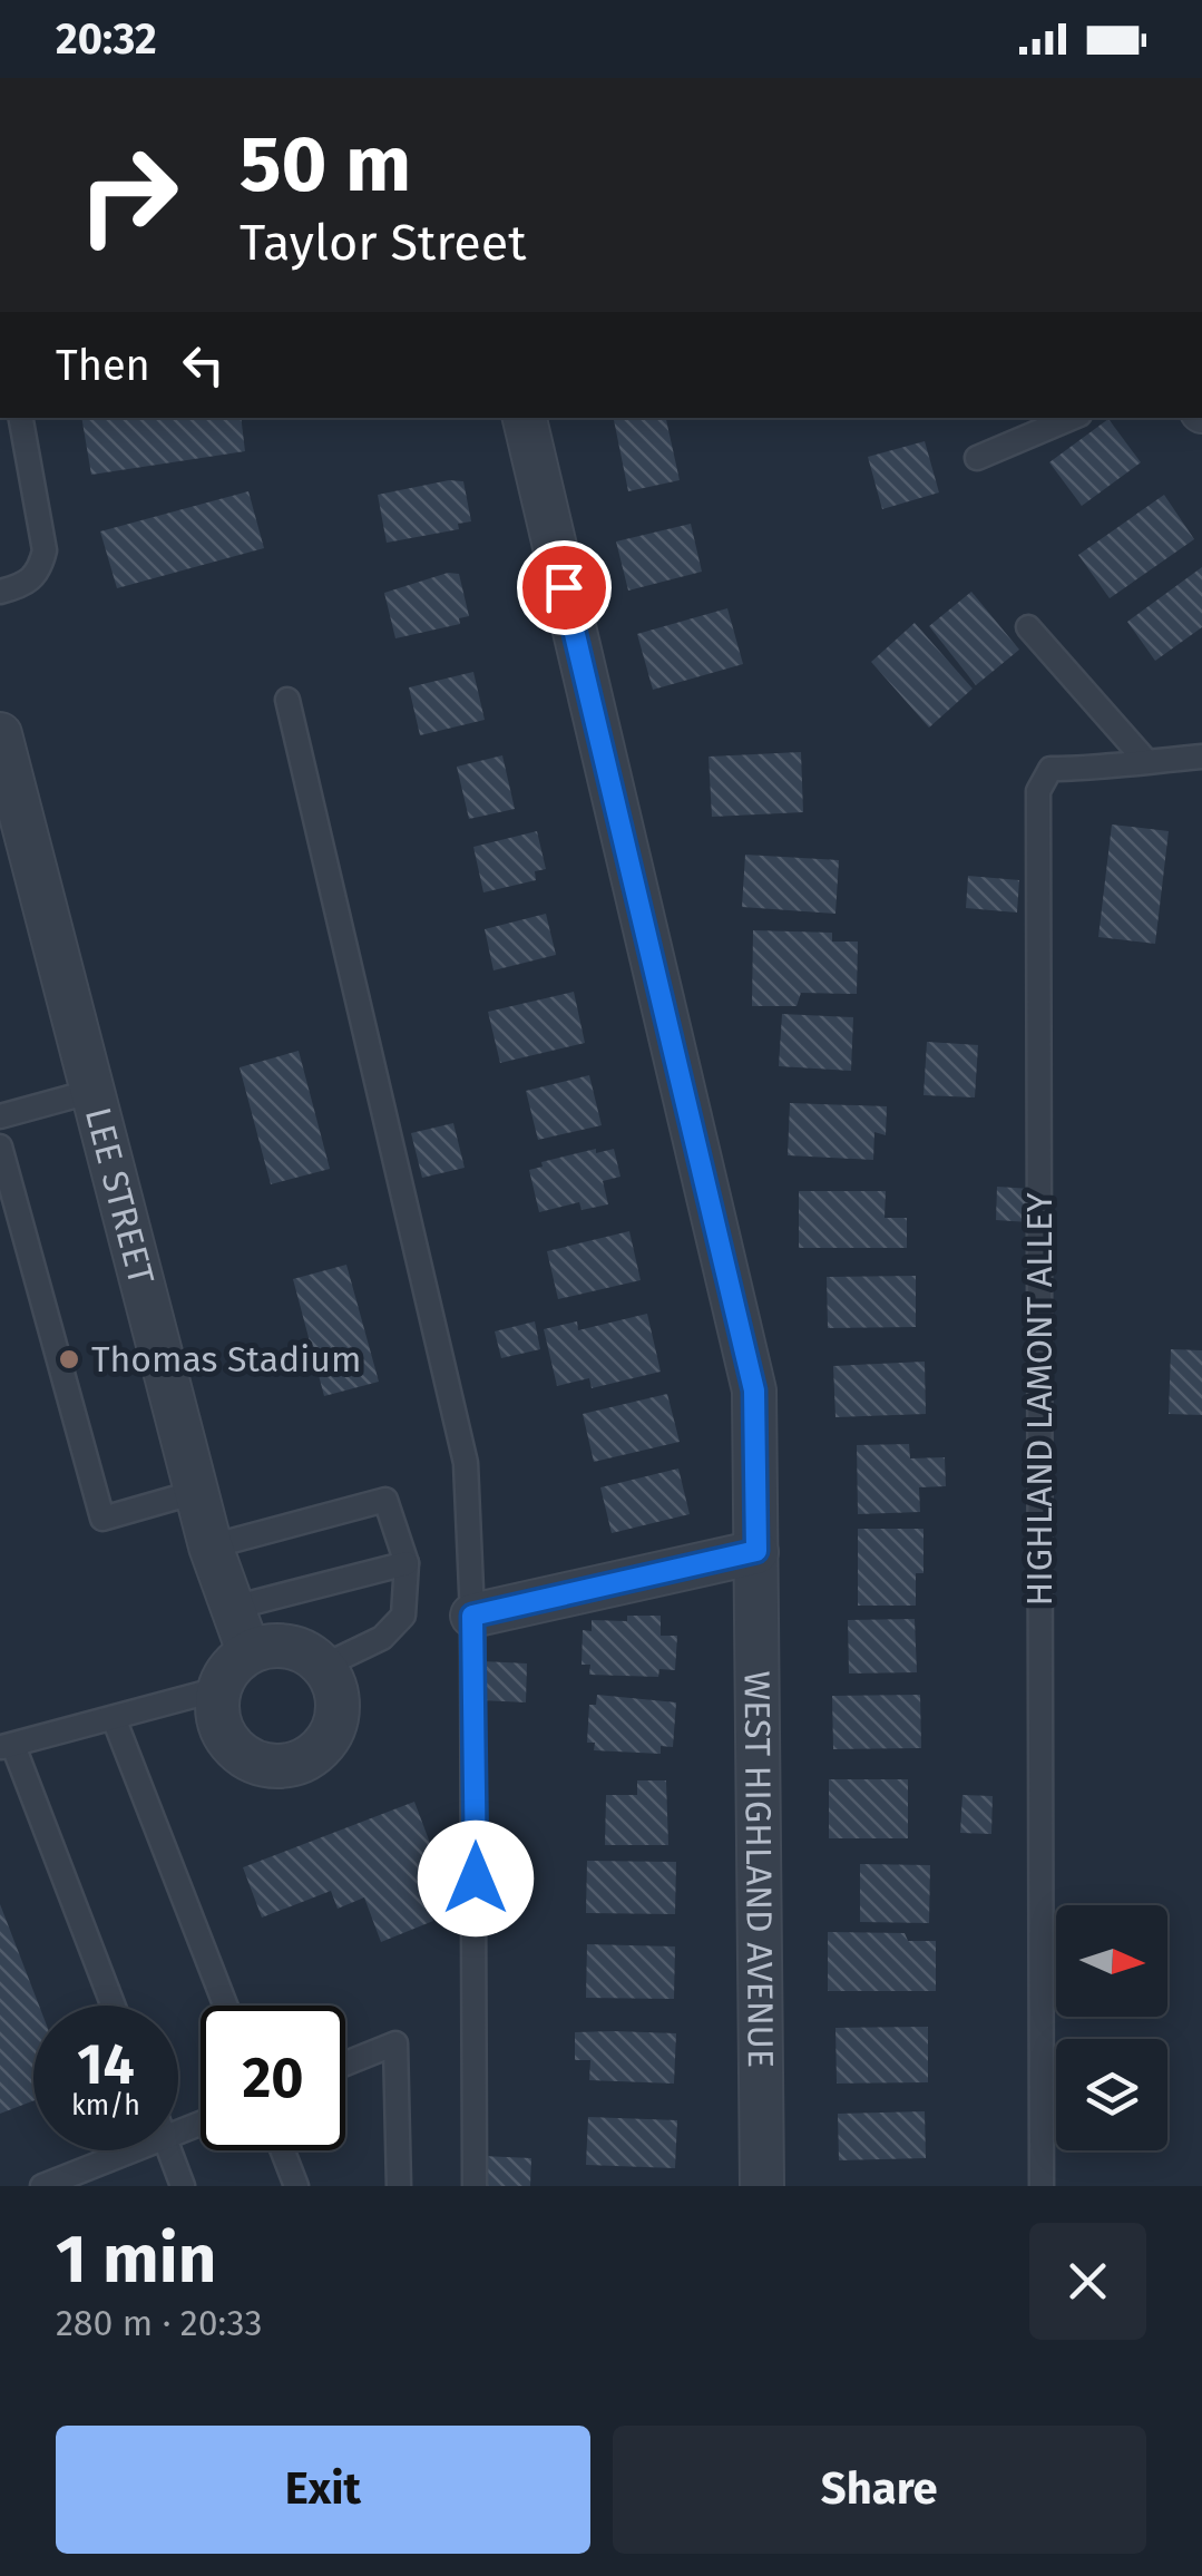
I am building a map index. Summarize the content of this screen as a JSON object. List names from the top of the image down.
{
  "streets": {
    "street": ["LEE STREET", "WEST HIGHLAND AVENUE"],
    "lane": ["HIGHLAND LAMONT ALLEY"]
  },
  "places": ["Thomas Stadium"],
  "north": "right",
  "page": {
    "status": "20:32",
    "turn": ["50 m", "Taylor Street"],
    "then": "Then",
    "speed": "14 km/h",
    "limit": "20",
    "heading": ["1 min", "280 m · 20:33"],
    "buttons": ["Exit", "Share"]
  }
}
